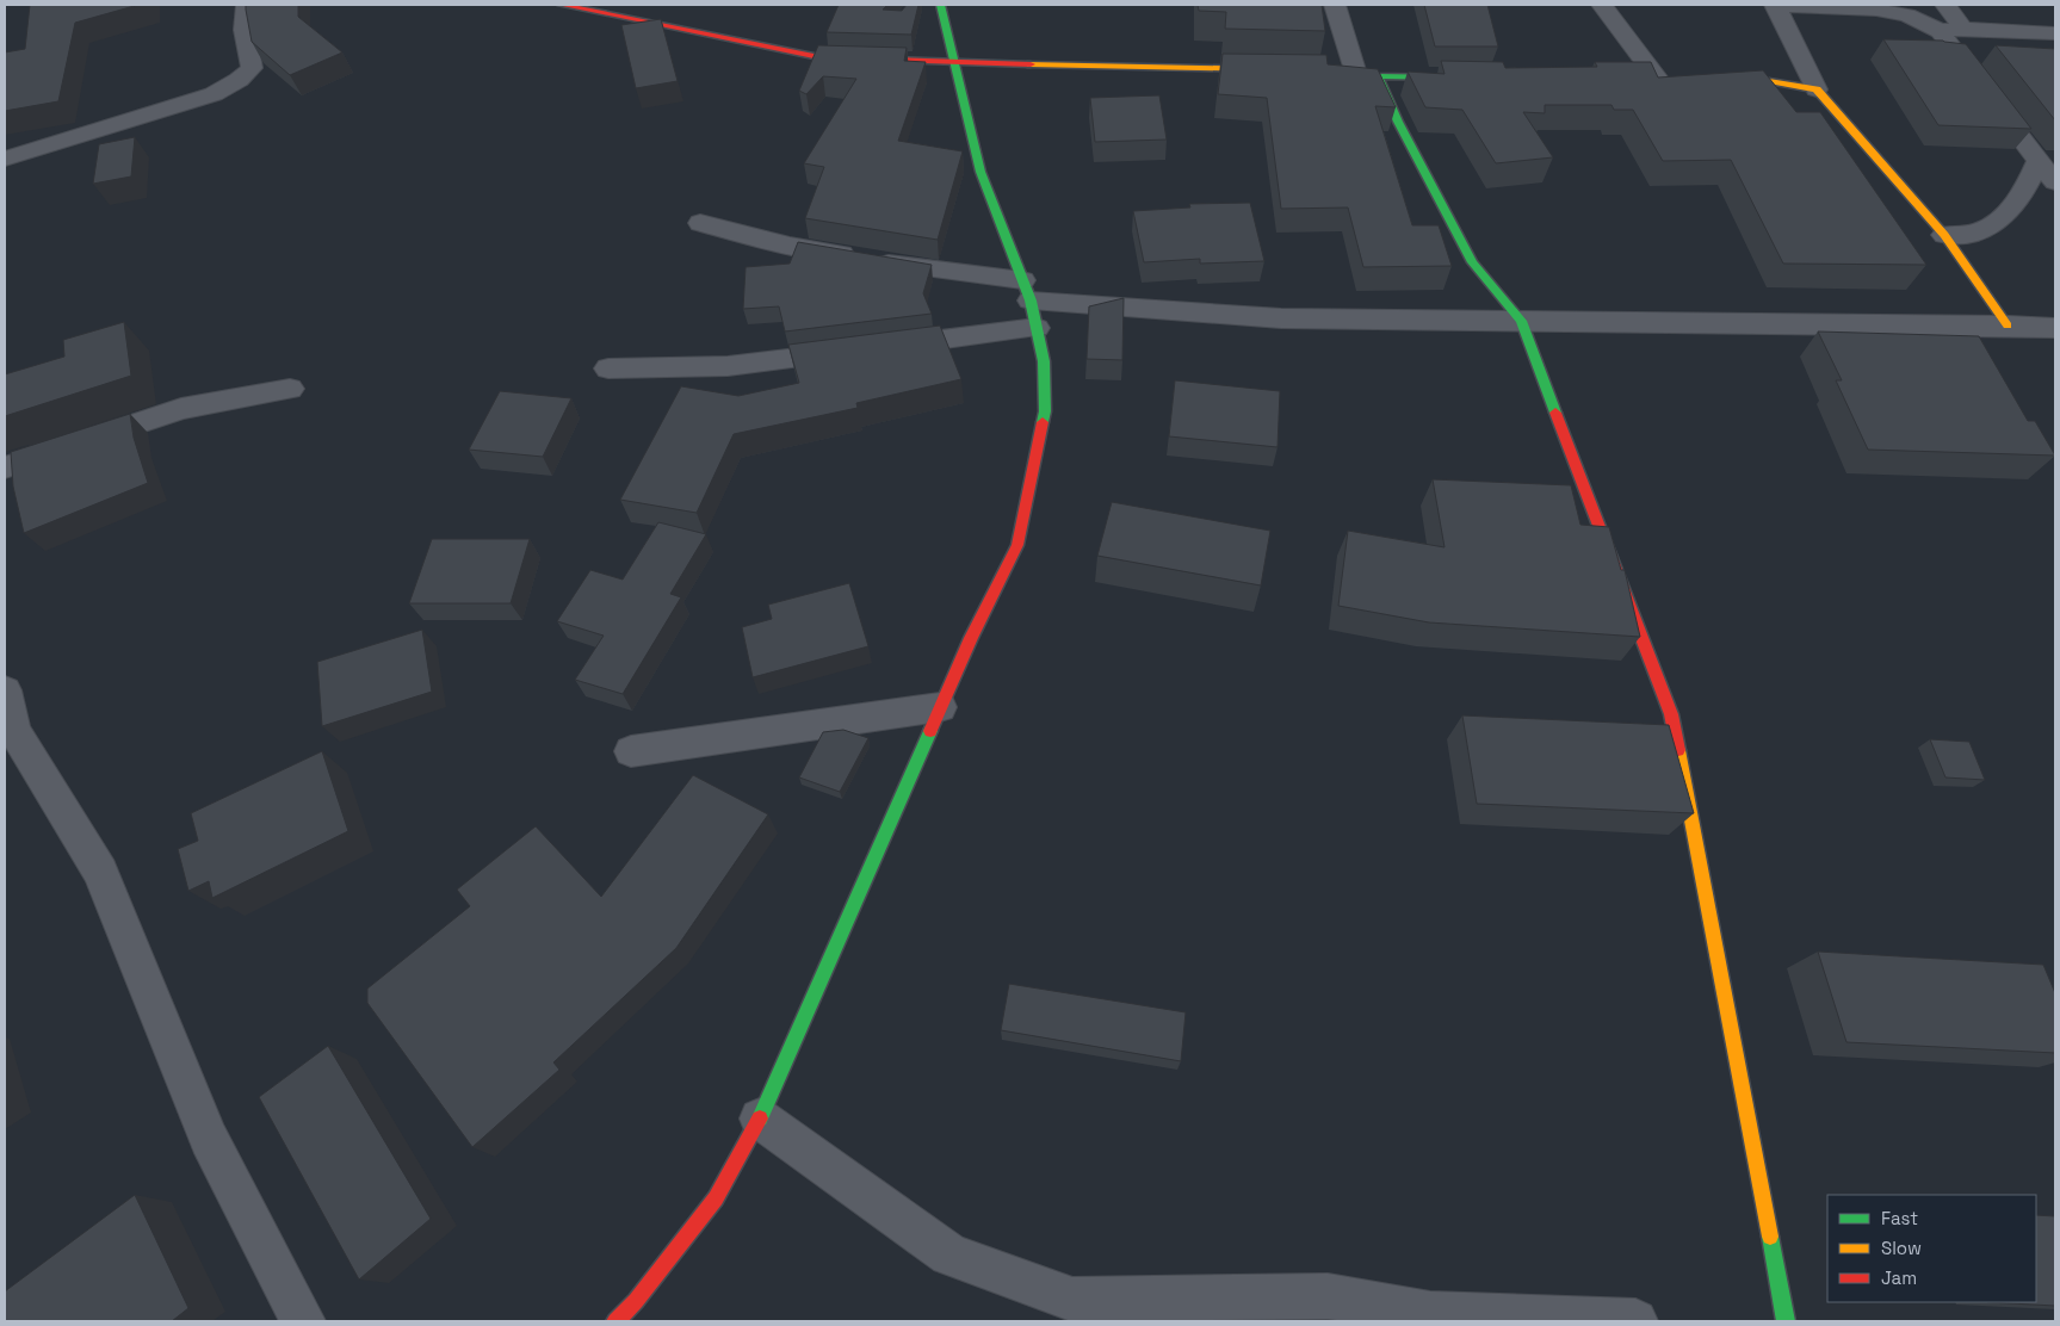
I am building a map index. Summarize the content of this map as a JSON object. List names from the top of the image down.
{
  "legend": ["Fast", "Slow", "Jam"]
}
